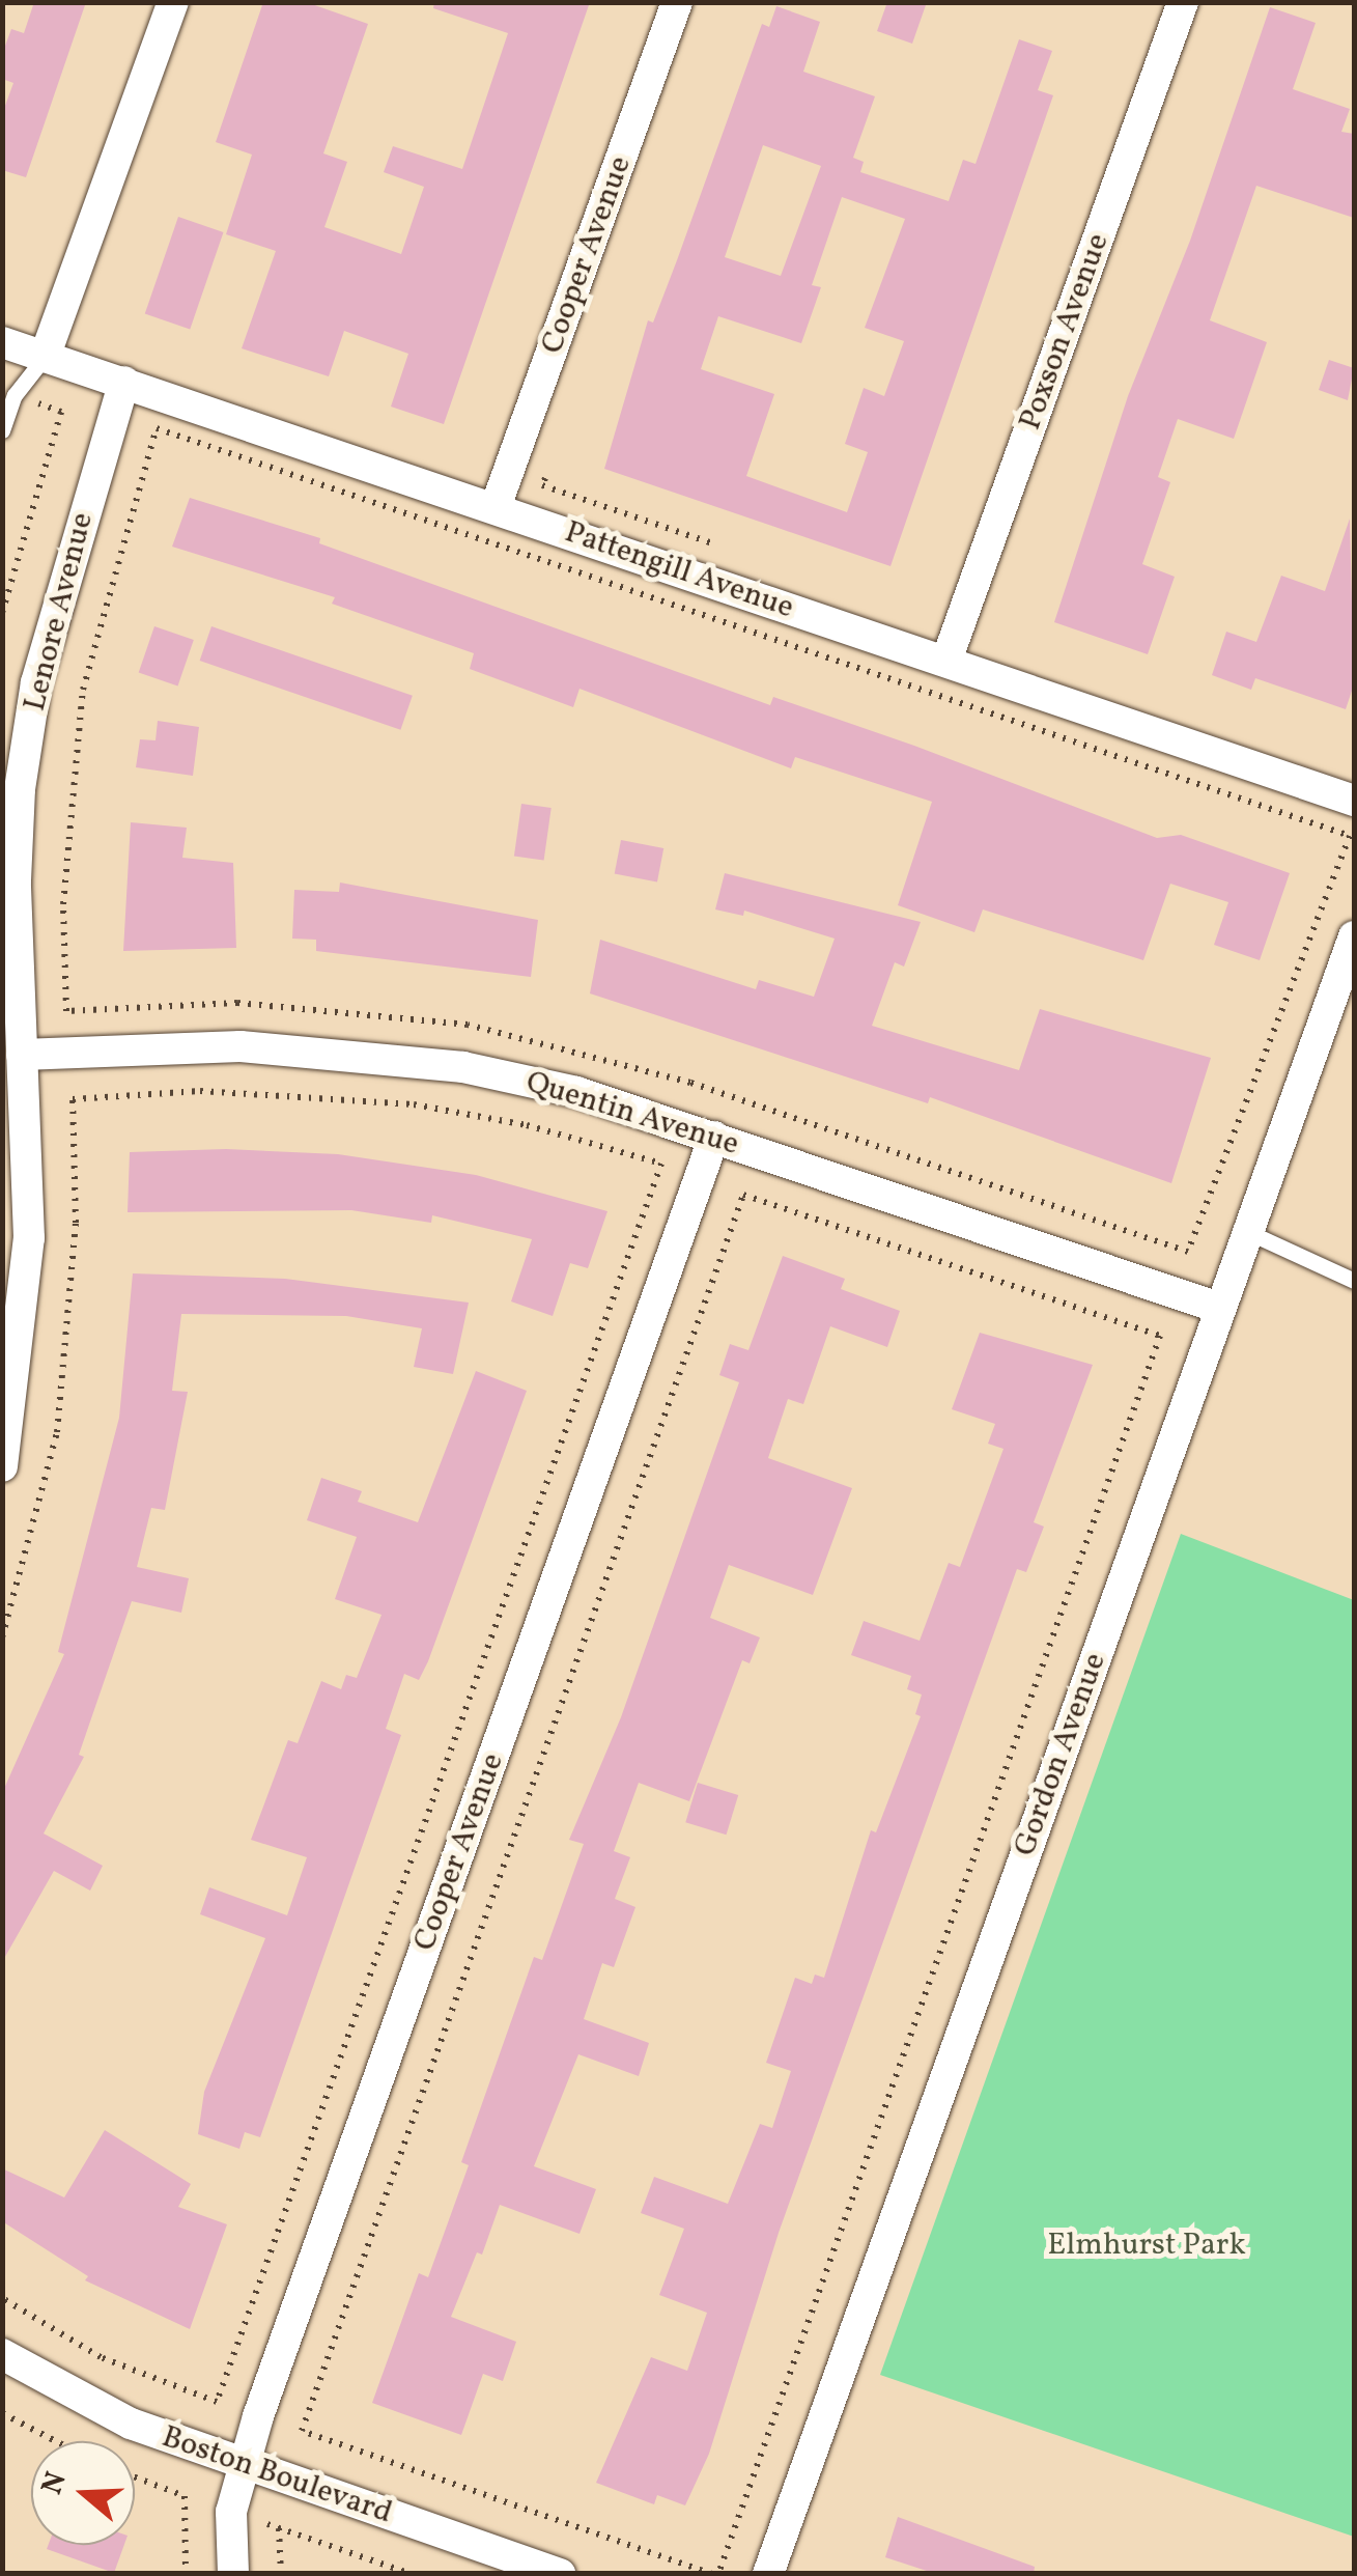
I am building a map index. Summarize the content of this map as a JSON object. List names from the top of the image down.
{
  "streets": {
    "street": [
      "Cooper Avenue",
      "Poxson Avenue",
      "Pattengill Avenue",
      "Lenore Avenue",
      "Quentin Avenue",
      "Gordon Avenue",
      "Boston Boulevard"
    ]
  },
  "crossings": [
    ["Cooper Avenue", "Pattengill Avenue"],
    ["Cooper Avenue", "Quentin Avenue"],
    ["Cooper Avenue", "Boston Boulevard"],
    ["Poxson Avenue", "Pattengill Avenue"],
    ["Pattengill Avenue", "Lenore Avenue"],
    ["Lenore Avenue", "Quentin Avenue"],
    ["Quentin Avenue", "Gordon Avenue"]
  ],
  "parks": ["Elmhurst Park"],
  "north": "left"
}
